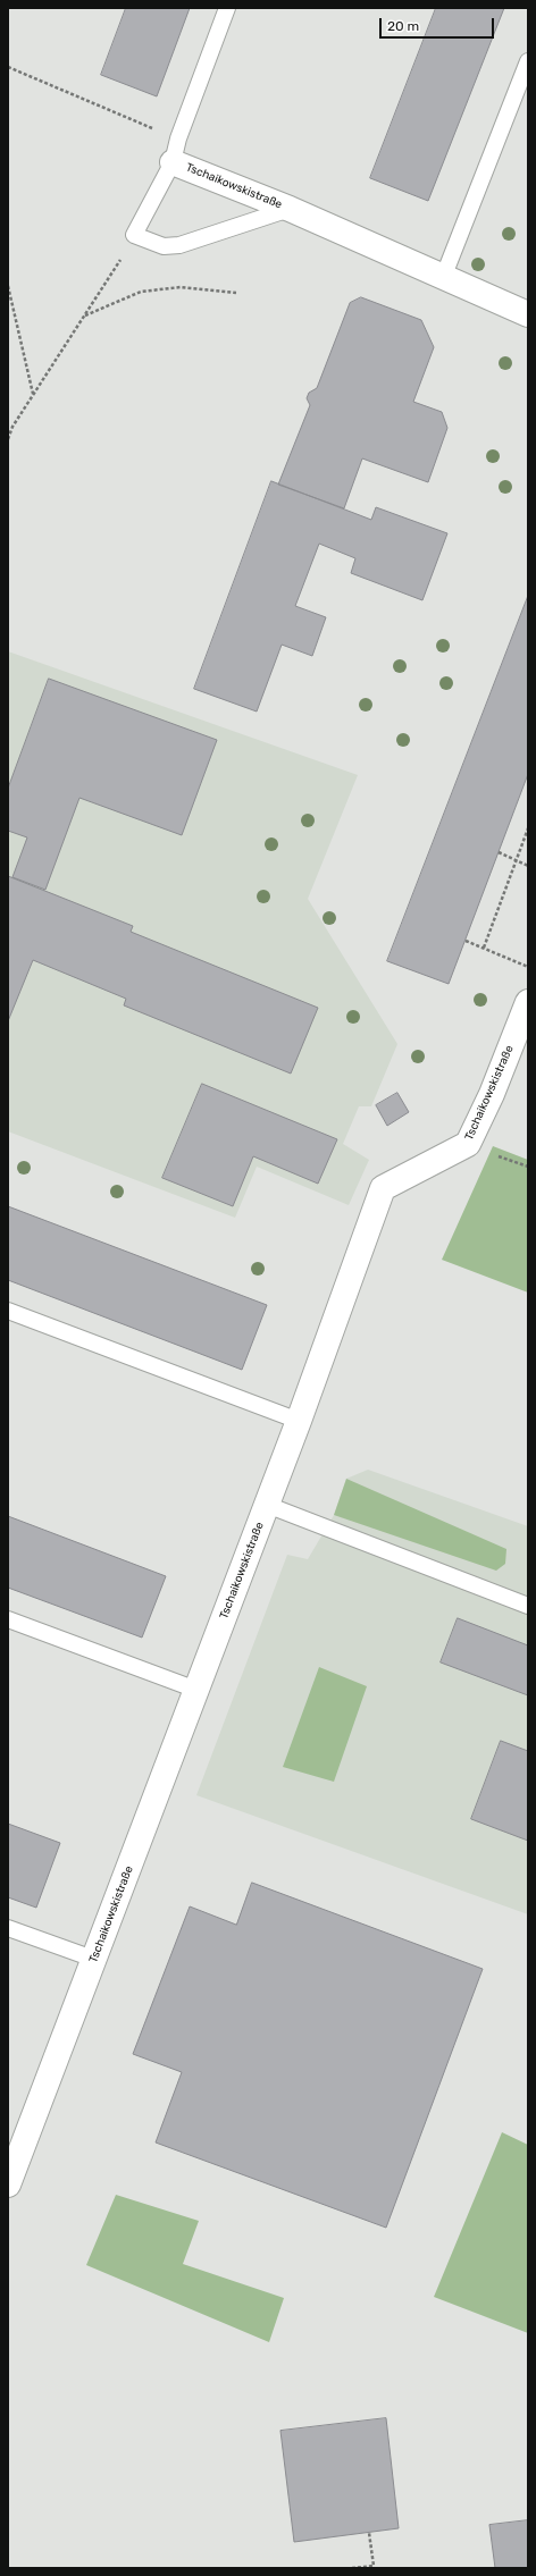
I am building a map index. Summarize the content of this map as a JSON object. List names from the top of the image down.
{
  "streets": {
    "street": ["Tschaikowskistraße"]
  },
  "scale_bar": "20 m"
}
